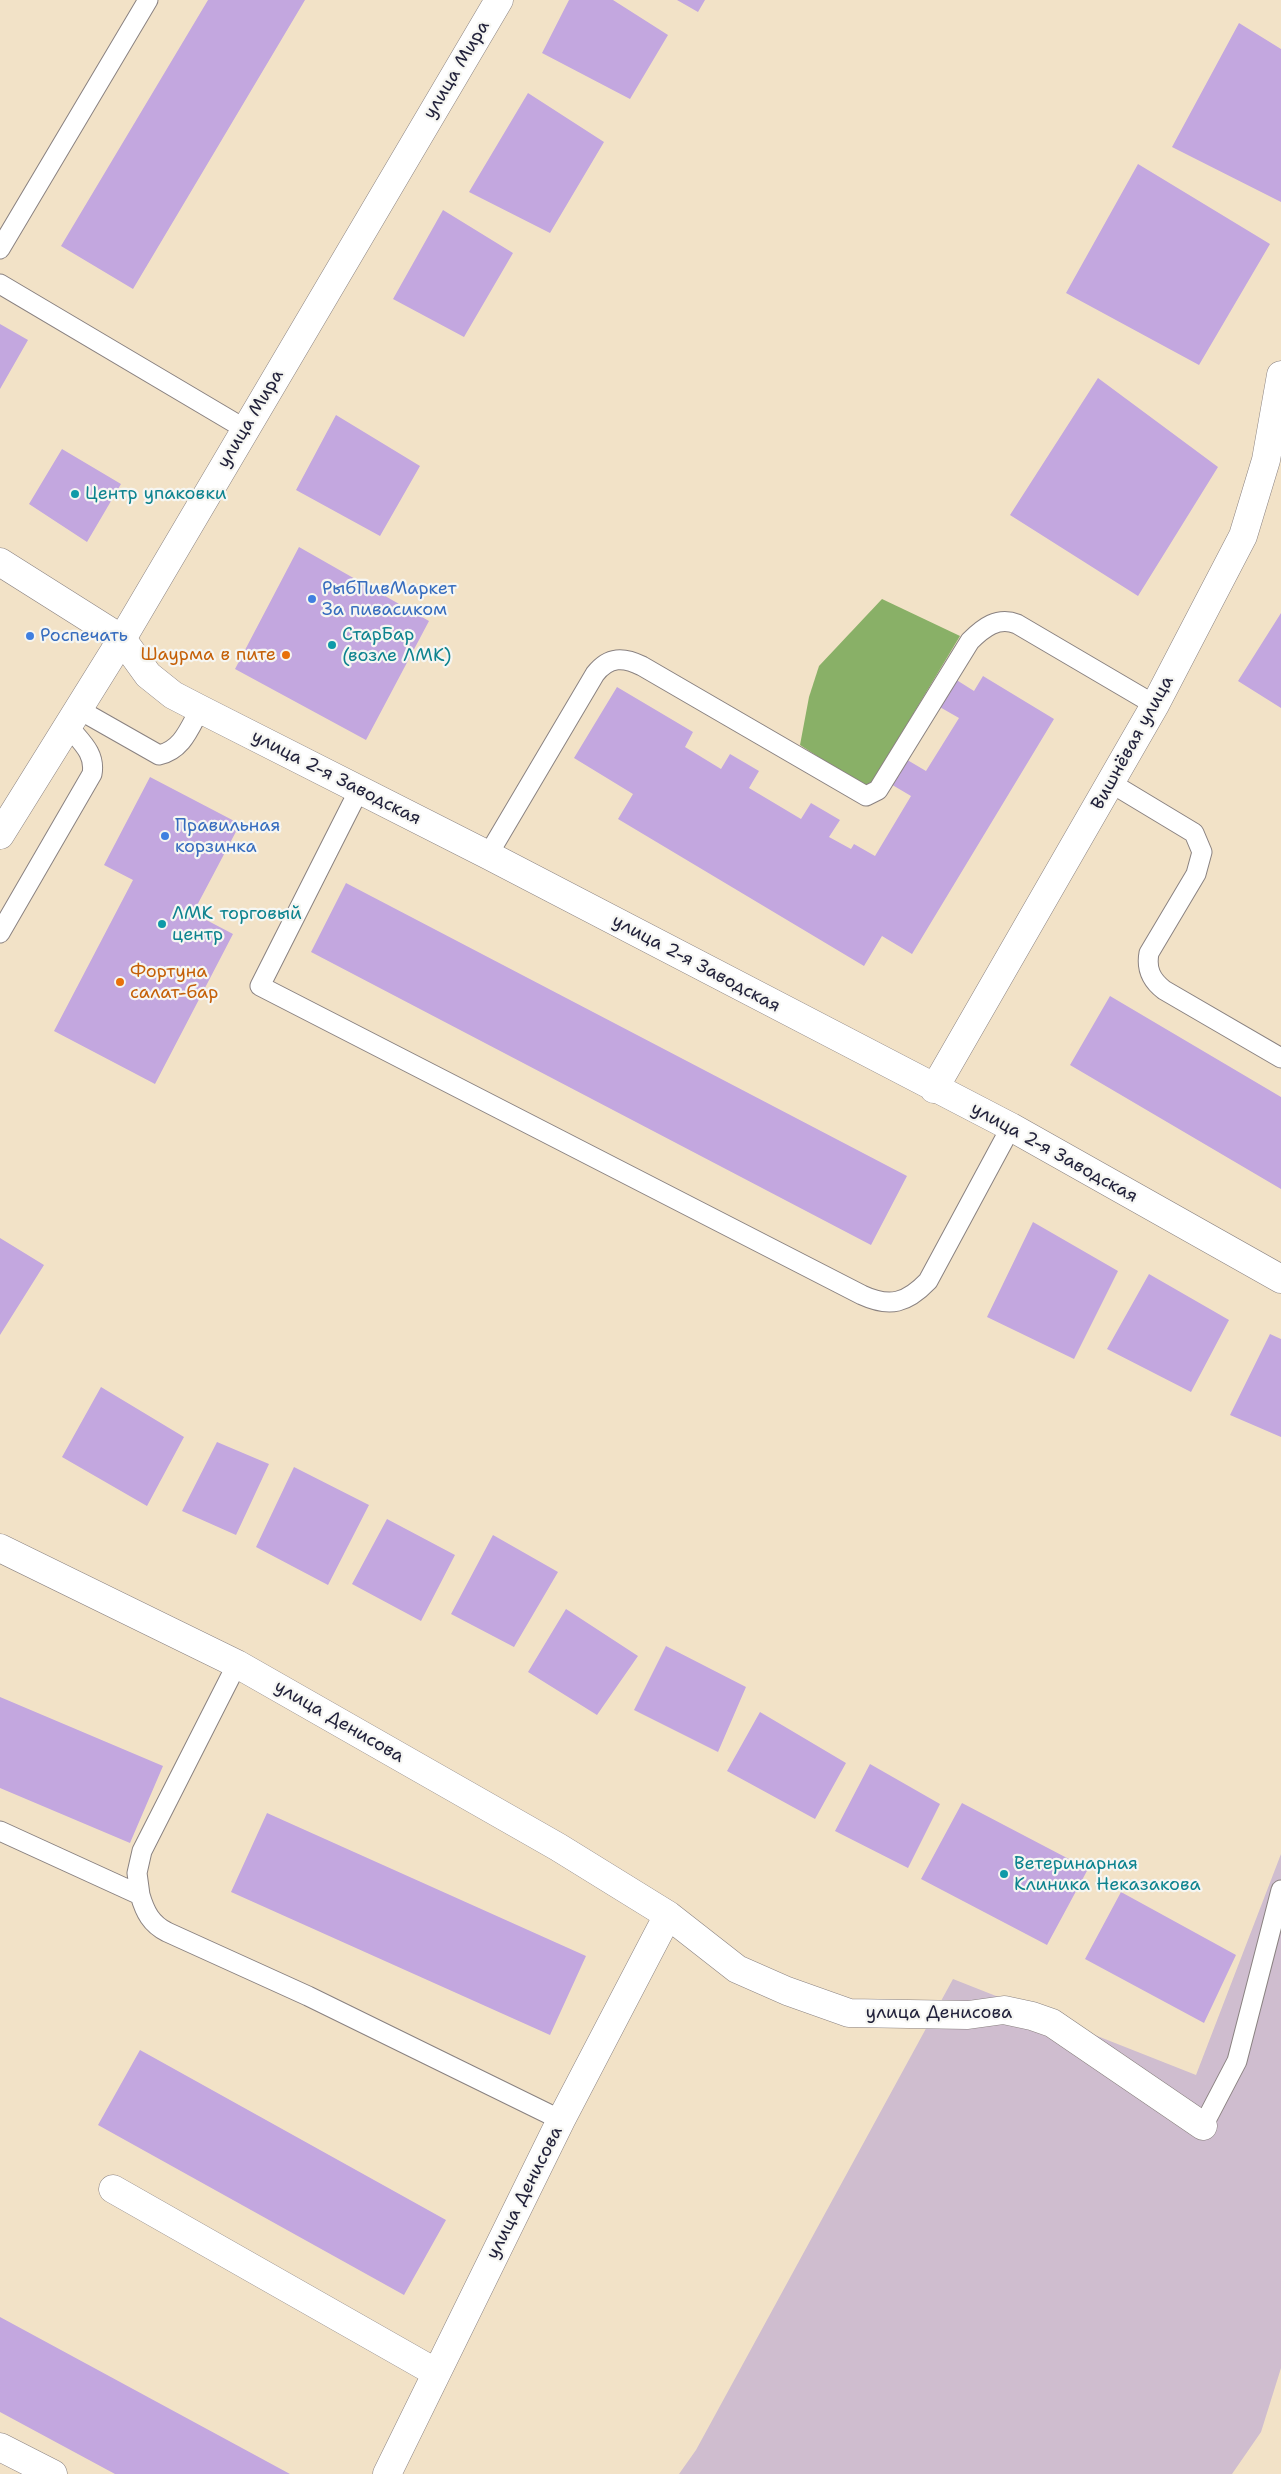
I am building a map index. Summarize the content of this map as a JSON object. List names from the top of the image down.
{
  "streets": {
    "street": [
      "улица Мира",
      "Вишнёвая улица",
      "улица 2-я Заводская",
      "улица Денисова"
    ]
  },
  "crossings": [
    ["улица Мира", "улица 2-я Заводская"],
    ["Вишнёвая улица", "улица 2-я Заводская"]
  ],
  "places": [
    "Центр упаковки",
    "РыбПивМаркет За пивасиком",
    "Роспечать",
    "СтарБар (возле ЛМК)",
    "Шаурма в пите",
    "Правильная корзинка",
    "ЛМК торговый центр",
    "Фортуна салат-бар",
    "Ветеринарная Клиника Неказакова"
  ]
}
